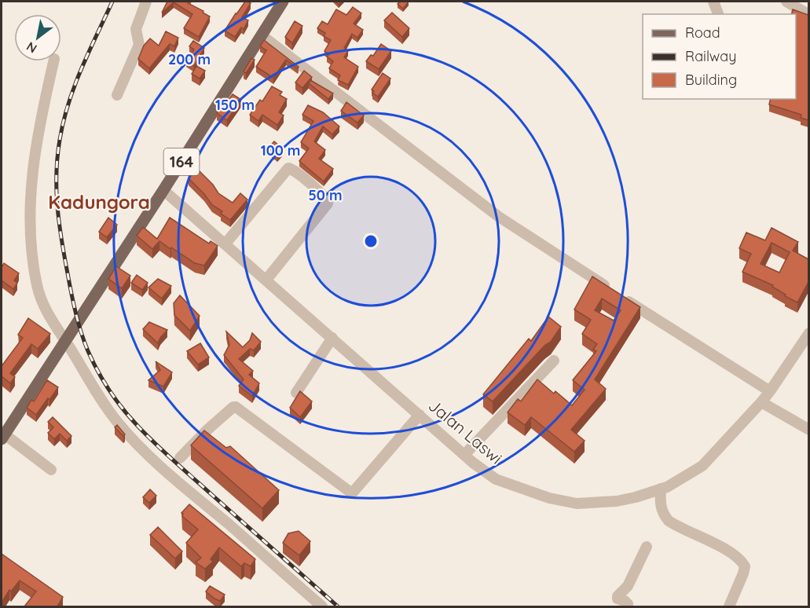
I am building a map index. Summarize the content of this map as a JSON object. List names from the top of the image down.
{
  "streets": {
    "main road": ["164"],
    "street": ["Jalan Laswi"]
  },
  "crossings": [
    ["164", "Jalan Laswi"]
  ],
  "districts": ["Kadungora"],
  "legend": ["Road", "Railway", "Building"],
  "north": "bottom left",
  "rings": [
    "200 m",
    "150 m",
    "100 m",
    "50 m"
  ]
}
